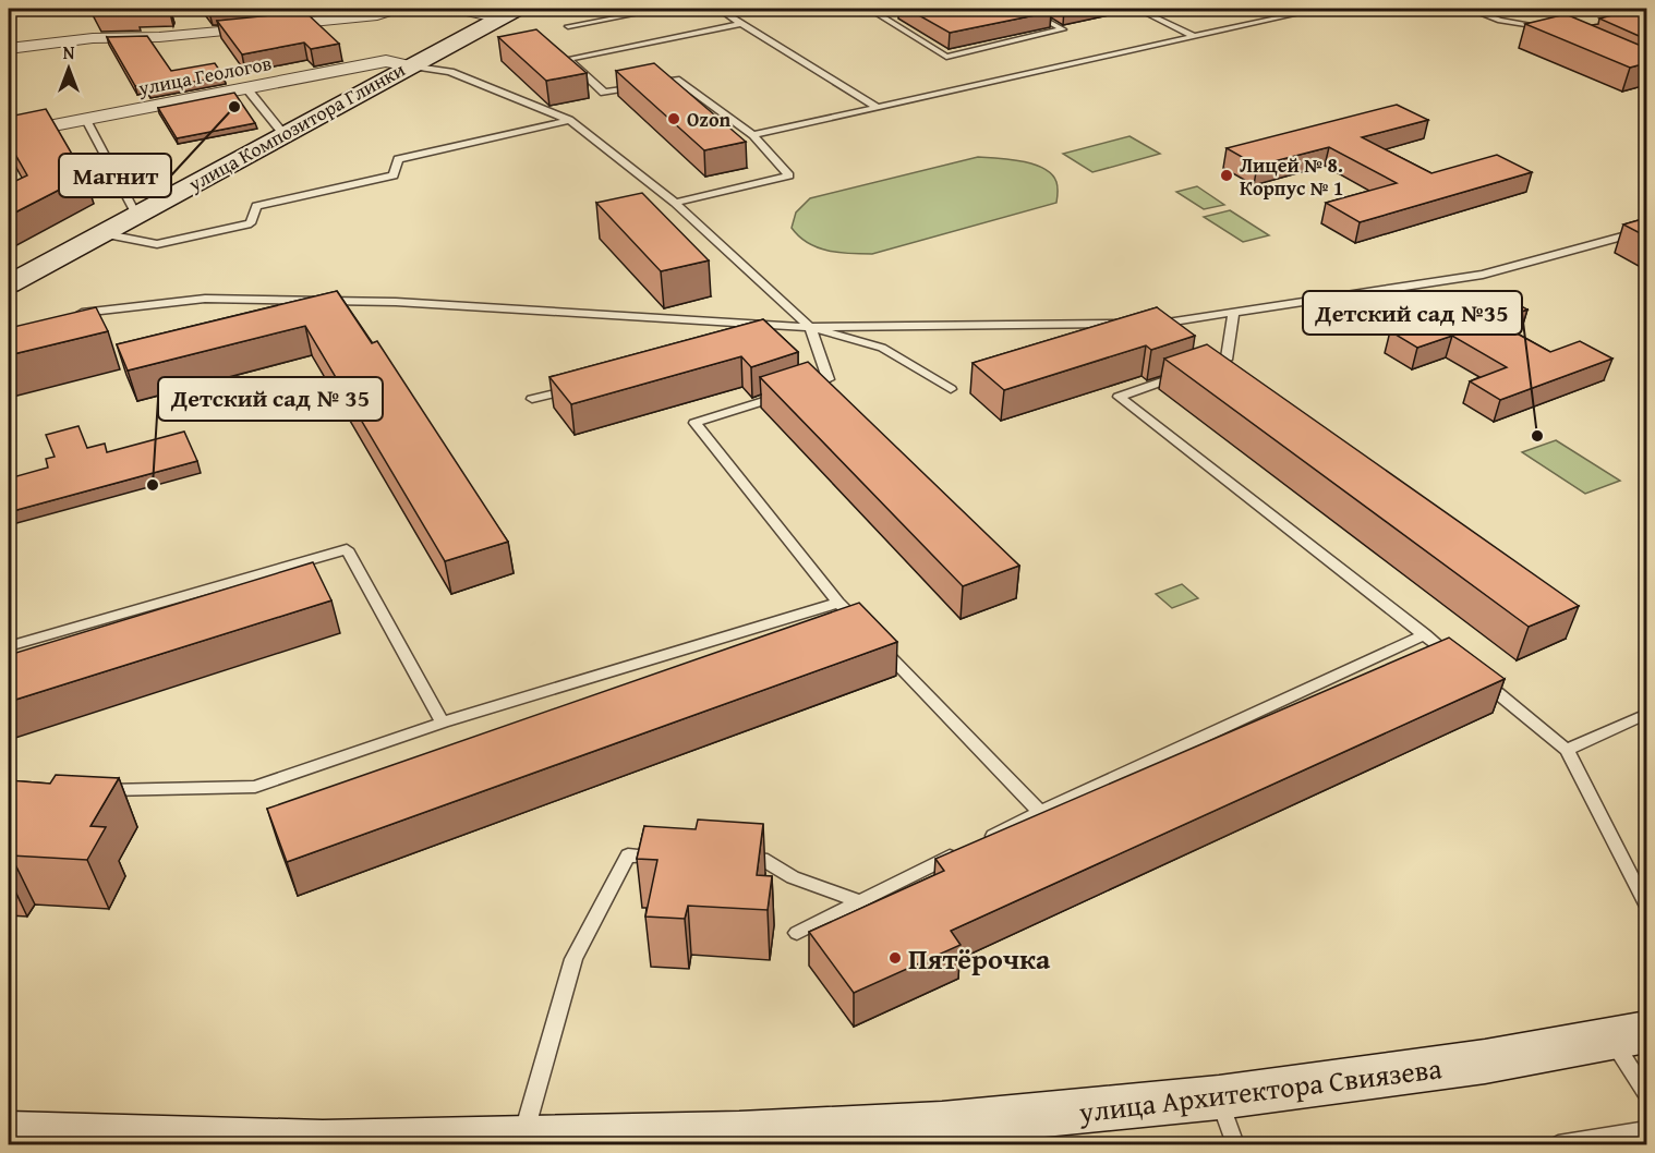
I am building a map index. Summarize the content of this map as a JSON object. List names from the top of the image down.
{
  "streets": {
    "main road": ["улица Композитора Глинки", "улица Архитектора Свиязева"],
    "street": ["улица Геологов"]
  },
  "crossings": [
    ["улица Геологов", "улица Композитора Глинки"]
  ],
  "places": [
    "Магнит",
    "Ozon",
    "Лицей № 8. Корпус № 1",
    "Детский сад №35",
    "Детский сад № 35",
    "Пятёрочка"
  ],
  "north": "top"
}
